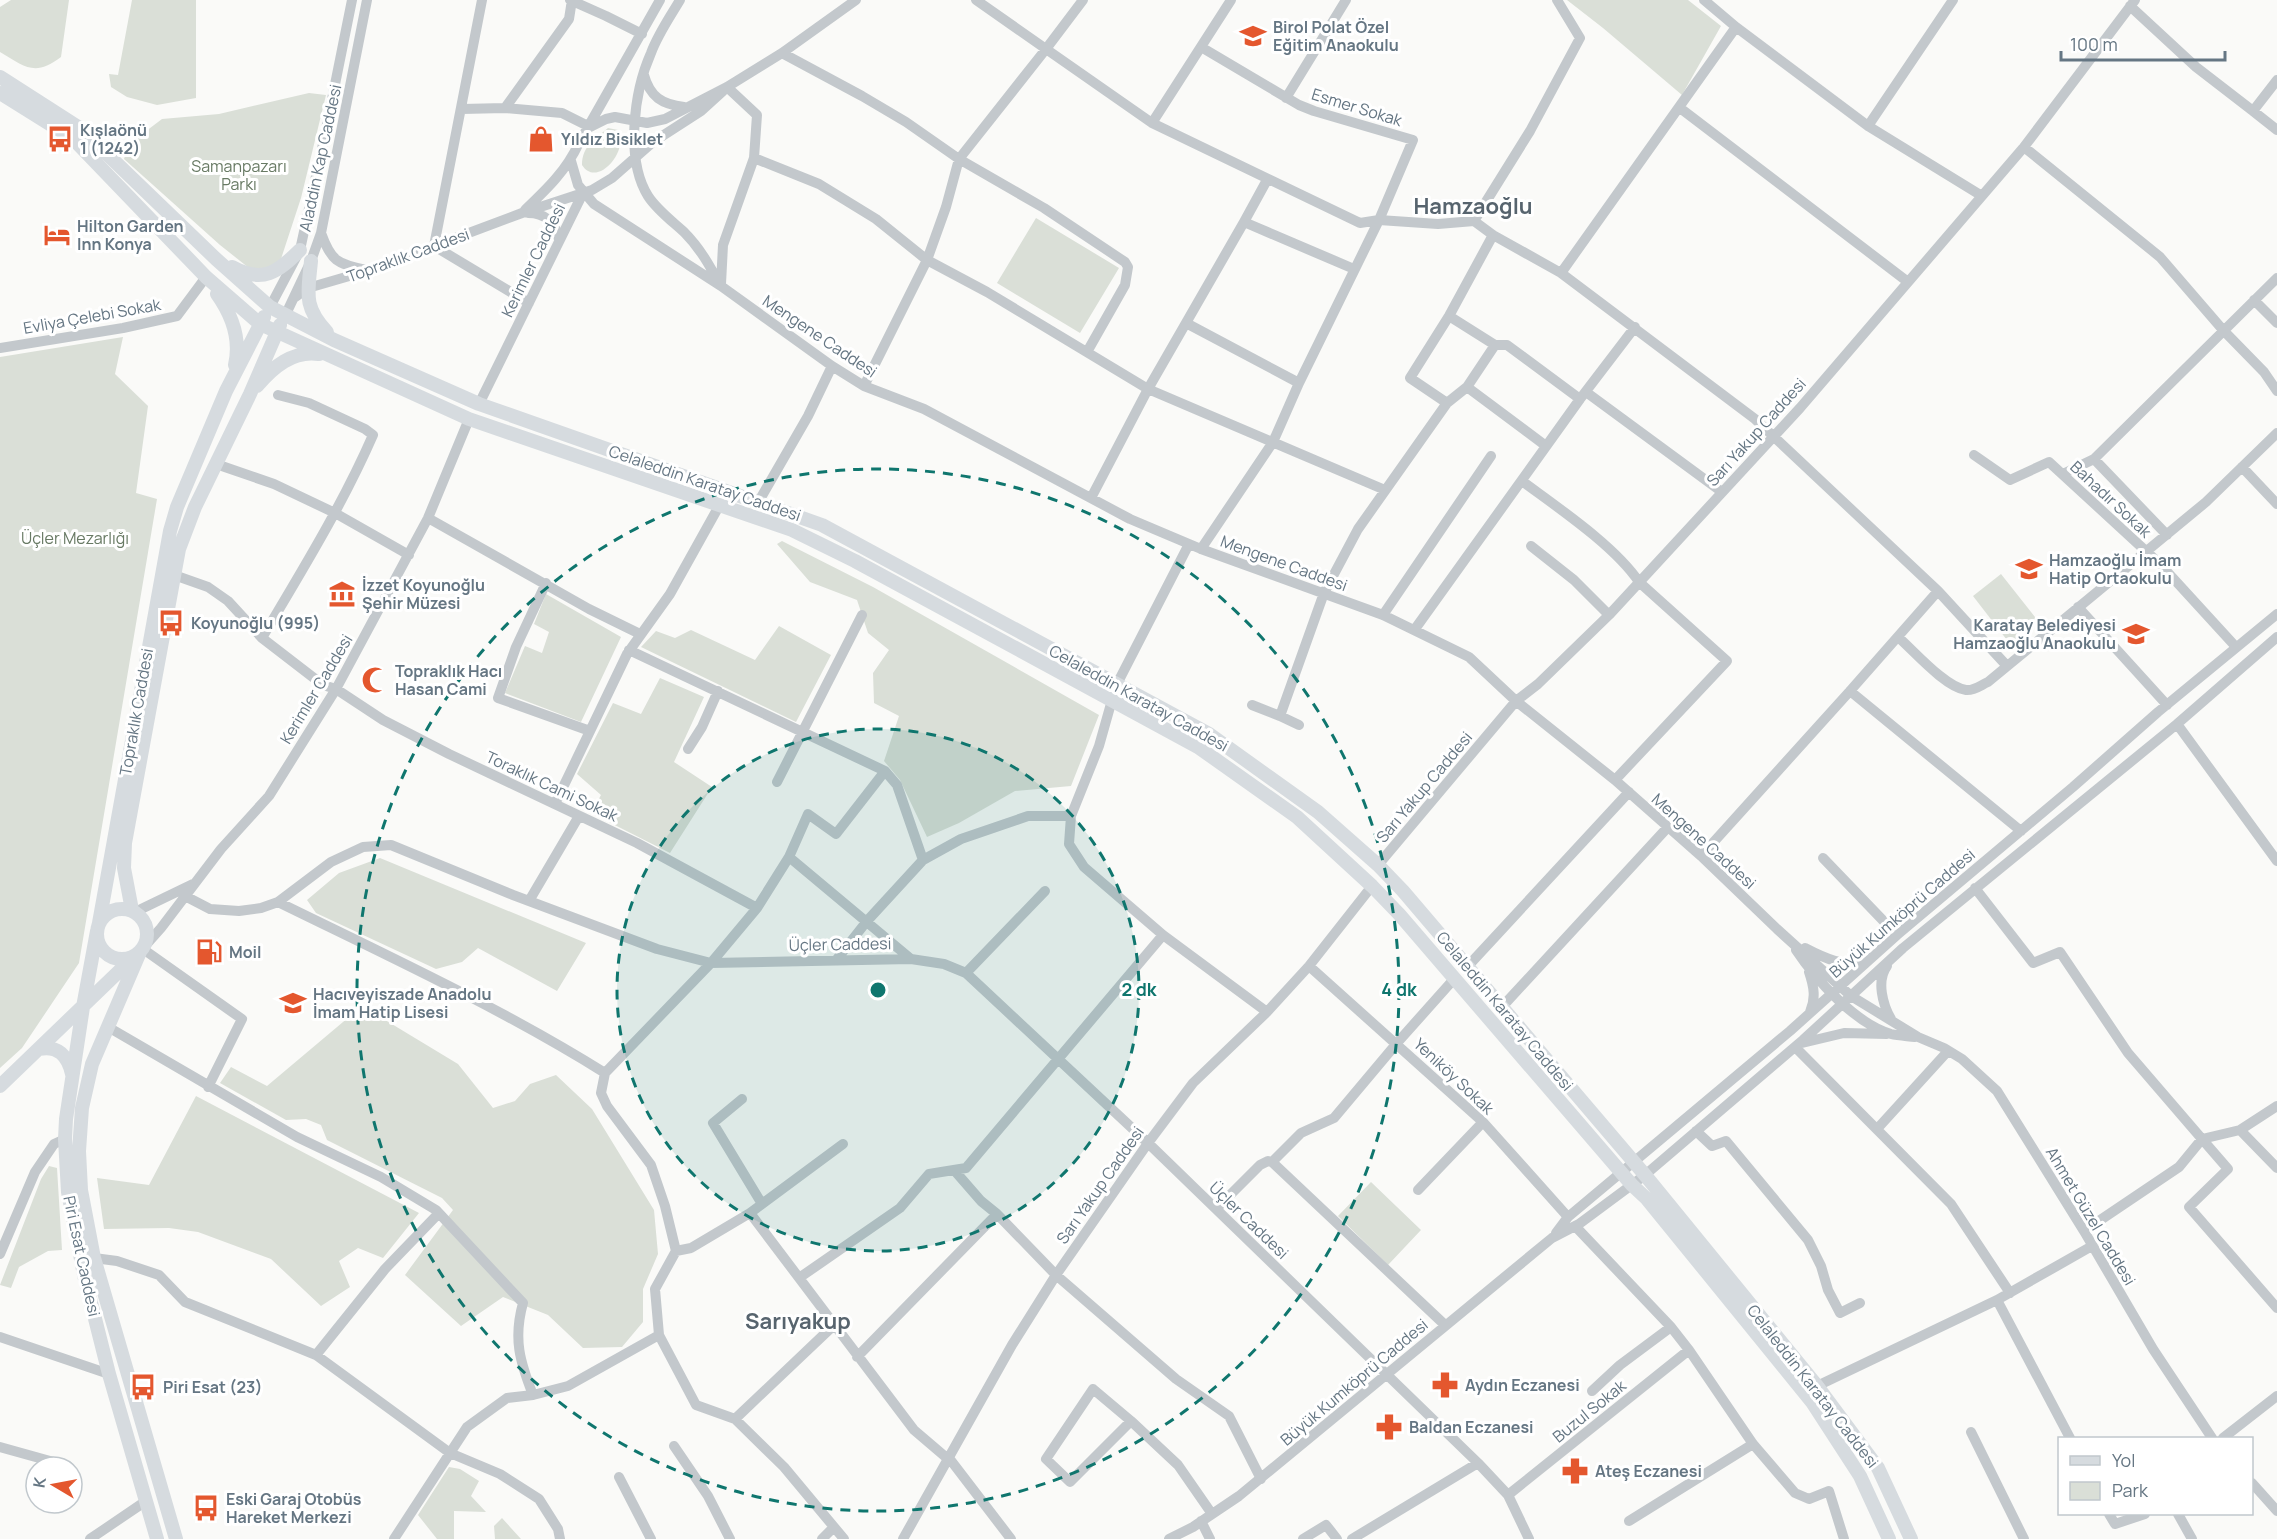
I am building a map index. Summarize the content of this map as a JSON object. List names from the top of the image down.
{
  "streets": {
    "main road": ["Topraklık Caddesi", "Celaleddin Karatay Caddesi", "Piri Esat Caddesi"],
    "street": [
      "Esmer Sokak",
      "Aladdin Kap Caddesi",
      "Kerimler Caddesi",
      "Evliya Çelebi Sokak",
      "Mengene Caddesi",
      "Sarı Yakup Caddesi",
      "Bahadır Sokak",
      "Toraklık Cami Sokak",
      "Büyük Kumköprü Caddesi",
      "Üçler Caddesi",
      "Yeniköy Sokak",
      "Ahmet Güzel Caddesi",
      "Buzul Sokak"
    ]
  },
  "crossings": [
    ["Aladdin Kap Caddesi", "Topraklık Caddesi"],
    ["Aladdin Kap Caddesi", "Celaleddin Karatay Caddesi"],
    ["Topraklık Caddesi", "Kerimler Caddesi"],
    ["Topraklık Caddesi", "Mengene Caddesi"],
    ["Topraklık Caddesi", "Celaleddin Karatay Caddesi"],
    ["Topraklık Caddesi", "Toraklık Cami Sokak"],
    ["Topraklık Caddesi", "Piri Esat Caddesi"],
    ["Kerimler Caddesi", "Mengene Caddesi"],
    ["Kerimler Caddesi", "Celaleddin Karatay Caddesi"],
    ["Kerimler Caddesi", "Toraklık Cami Sokak"],
    ["Kerimler Caddesi", "Üçler Caddesi"],
    ["Kerimler Caddesi", "Piri Esat Caddesi"],
    ["Mengene Caddesi", "Sarı Yakup Caddesi"],
    ["Sarı Yakup Caddesi", "Celaleddin Karatay Caddesi"],
    ["Sarı Yakup Caddesi", "Üçler Caddesi"],
    ["Sarı Yakup Caddesi", "Yeniköy Sokak"],
    ["Celaleddin Karatay Caddesi", "Büyük Kumköprü Caddesi"],
    ["Bahadır Sokak", "Büyük Kumköprü Caddesi"],
    ["Büyük Kumköprü Caddesi", "Üçler Caddesi"],
    ["Büyük Kumköprü Caddesi", "Yeniköy Sokak"],
    ["Üçler Caddesi", "Buzul Sokak"],
    ["Yeniköy Sokak", "Buzul Sokak"]
  ],
  "districts": ["Hamzaoğlu", "Sarıyakup"],
  "parks": ["Samanpazarı Parkı", "Üçler Mezarlığı"],
  "places": {
    "school or university": [
      "Birol Polat Özel Eğitim Anaokulu",
      "Hamzaoğlu İmam Hatip Ortaokulu",
      "Karatay Belediyesi Hamzaoğlu Anaokulu",
      "Hacıveyiszade Anadolu İmam Hatip Lisesi"
    ],
    "bus stop": [
      "Kışlaönü 1 (1242)",
      "Koyunoğlu (995)",
      "Piri Esat (23)",
      "Eski Garaj Otobüs Hareket Merkezi"
    ],
    "shop": ["Yıldız Bisiklet"],
    "hotel": ["Hilton Garden Inn Konya"],
    "museum": ["İzzet Koyunoğlu Şehir Müzesi"],
    "mosque": ["Topraklık Hacı Hasan Cami"],
    "fuel station": ["Moil"],
    "pharmacy": ["Aydın Eczanesi", "Baldan Eczanesi", "Ateş Eczanesi"]
  },
  "legend": ["Yol", "Park"],
  "scale_bar": "100 m",
  "north": "left",
  "rings": ["2 dk", "4 dk"]
}
